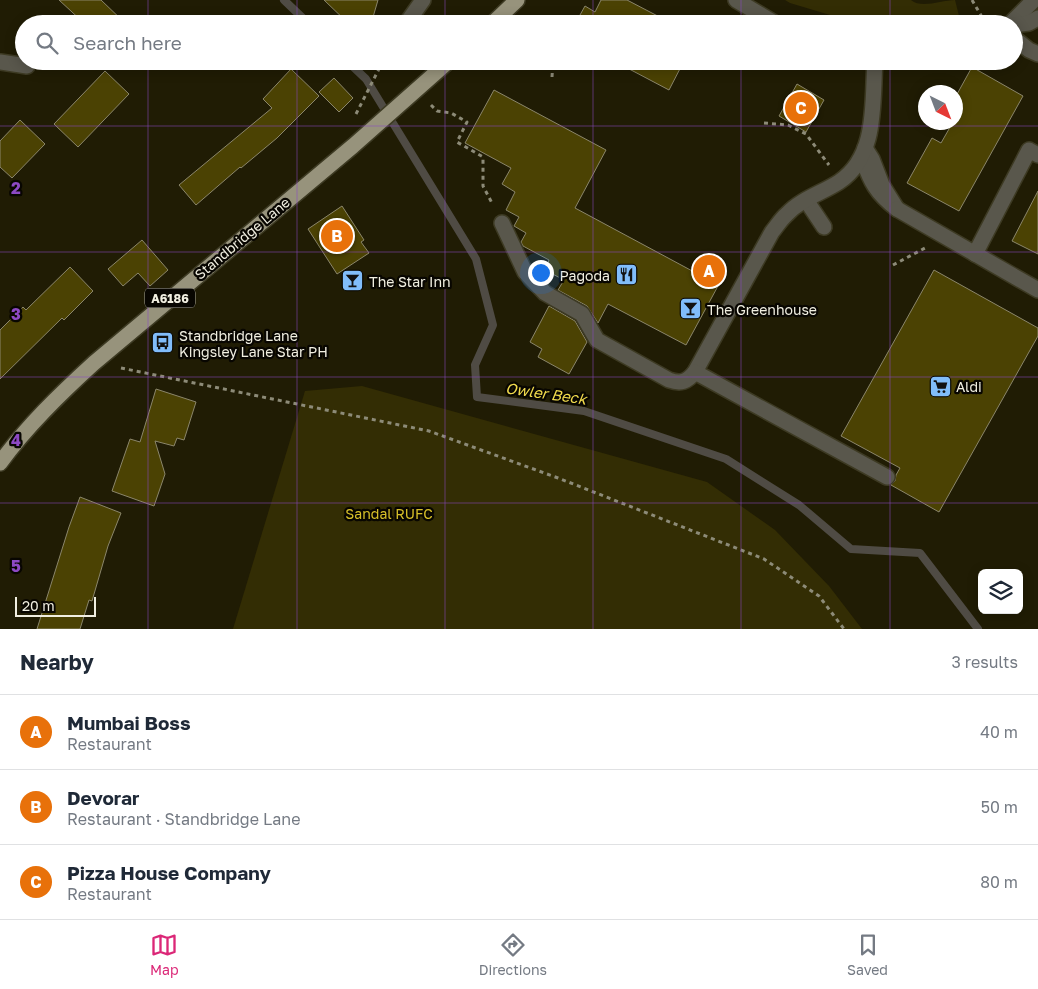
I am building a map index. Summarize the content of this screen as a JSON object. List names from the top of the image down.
{
  "streets": {
    "main road": ["Standbridge Lane", "A6186"]
  },
  "water": ["Owler Beck"],
  "parks": ["Sandal RUFC"],
  "places": {
    "restaurant": ["Pagoda"],
    "bar": ["The Star Inn", "The Greenhouse"],
    "bus stop": ["Standbridge Lane Kingsley Lane Star PH"],
    "supermarket": ["Aldi"]
  },
  "scale_bar": "20 m",
  "north": "bottom right",
  "page": {
    "search": "Search here",
    "pins": ["C", "B", "A"],
    "scale": "20 m",
    "heading": ["Nearby", "3 results"],
    "list": [
      {
        "mark": "A",
        "name": "Mumbai Boss",
        "note": "Restaurant",
        "value": "40 m"
      },
      {
        "mark": "B",
        "name": "Devorar",
        "note": "Restaurant · Standbridge Lane",
        "value": "50 m"
      },
      {
        "mark": "C",
        "name": "Pizza House Company",
        "note": "Restaurant",
        "value": "80 m"
      }
    ],
    "nav": ["Map", "Directions", "Saved"]
  },
  "grid": {
    "rows": [
      "2",
      "3",
      "4",
      "5"
    ]
  }
}
